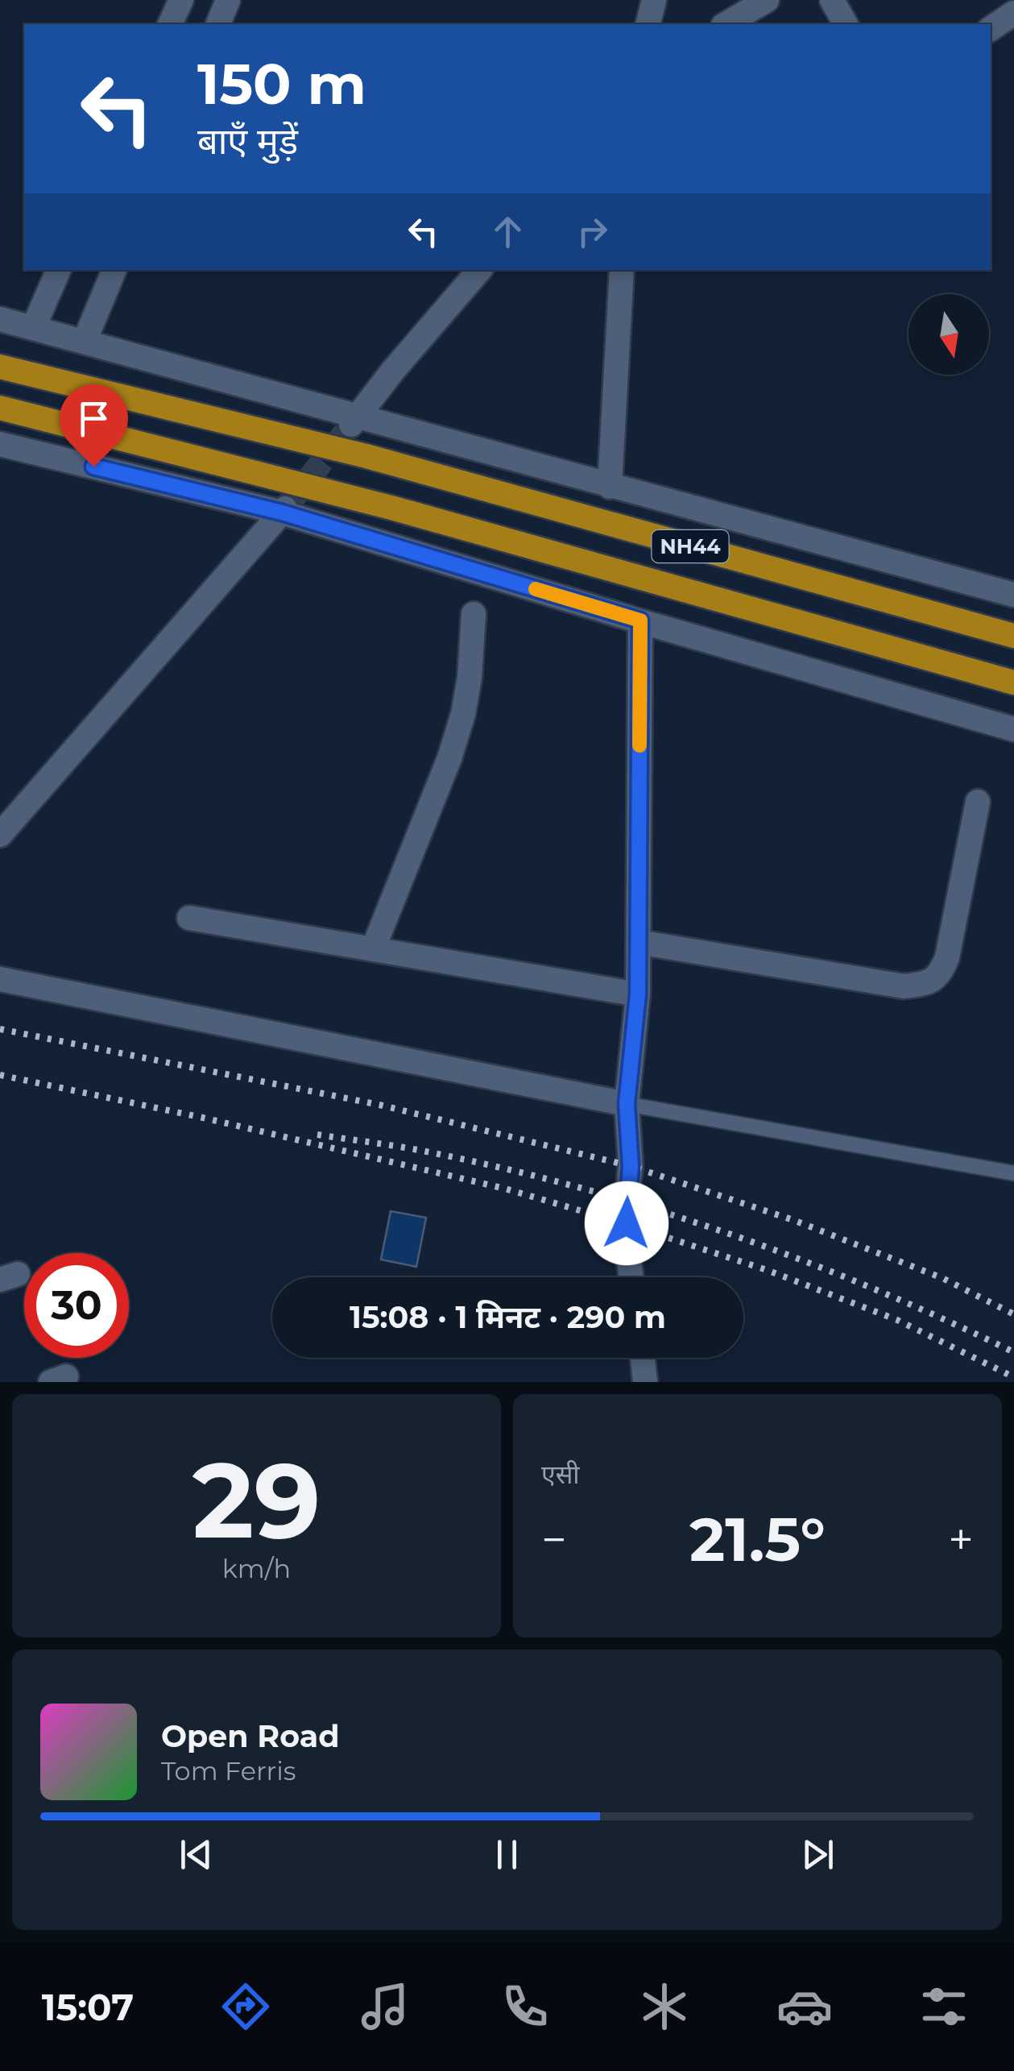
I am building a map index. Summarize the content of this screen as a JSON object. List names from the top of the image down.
{
  "streets": {
    "highway": ["NH44"]
  },
  "north": "bottom",
  "page": {
    "turn": ["150 m", "बाएँ मुड़ें"],
    "limit": "30",
    "trip": "15:08 · 1 मिनट · 290 m",
    "tile": [
      ["29", "km/h"],
      "एसी"
    ],
    "heat": ["−", "21.5°", "+"],
    "song": ["Open Road", "Tom Ferris"],
    "tabs": "15:07"
  }
}
